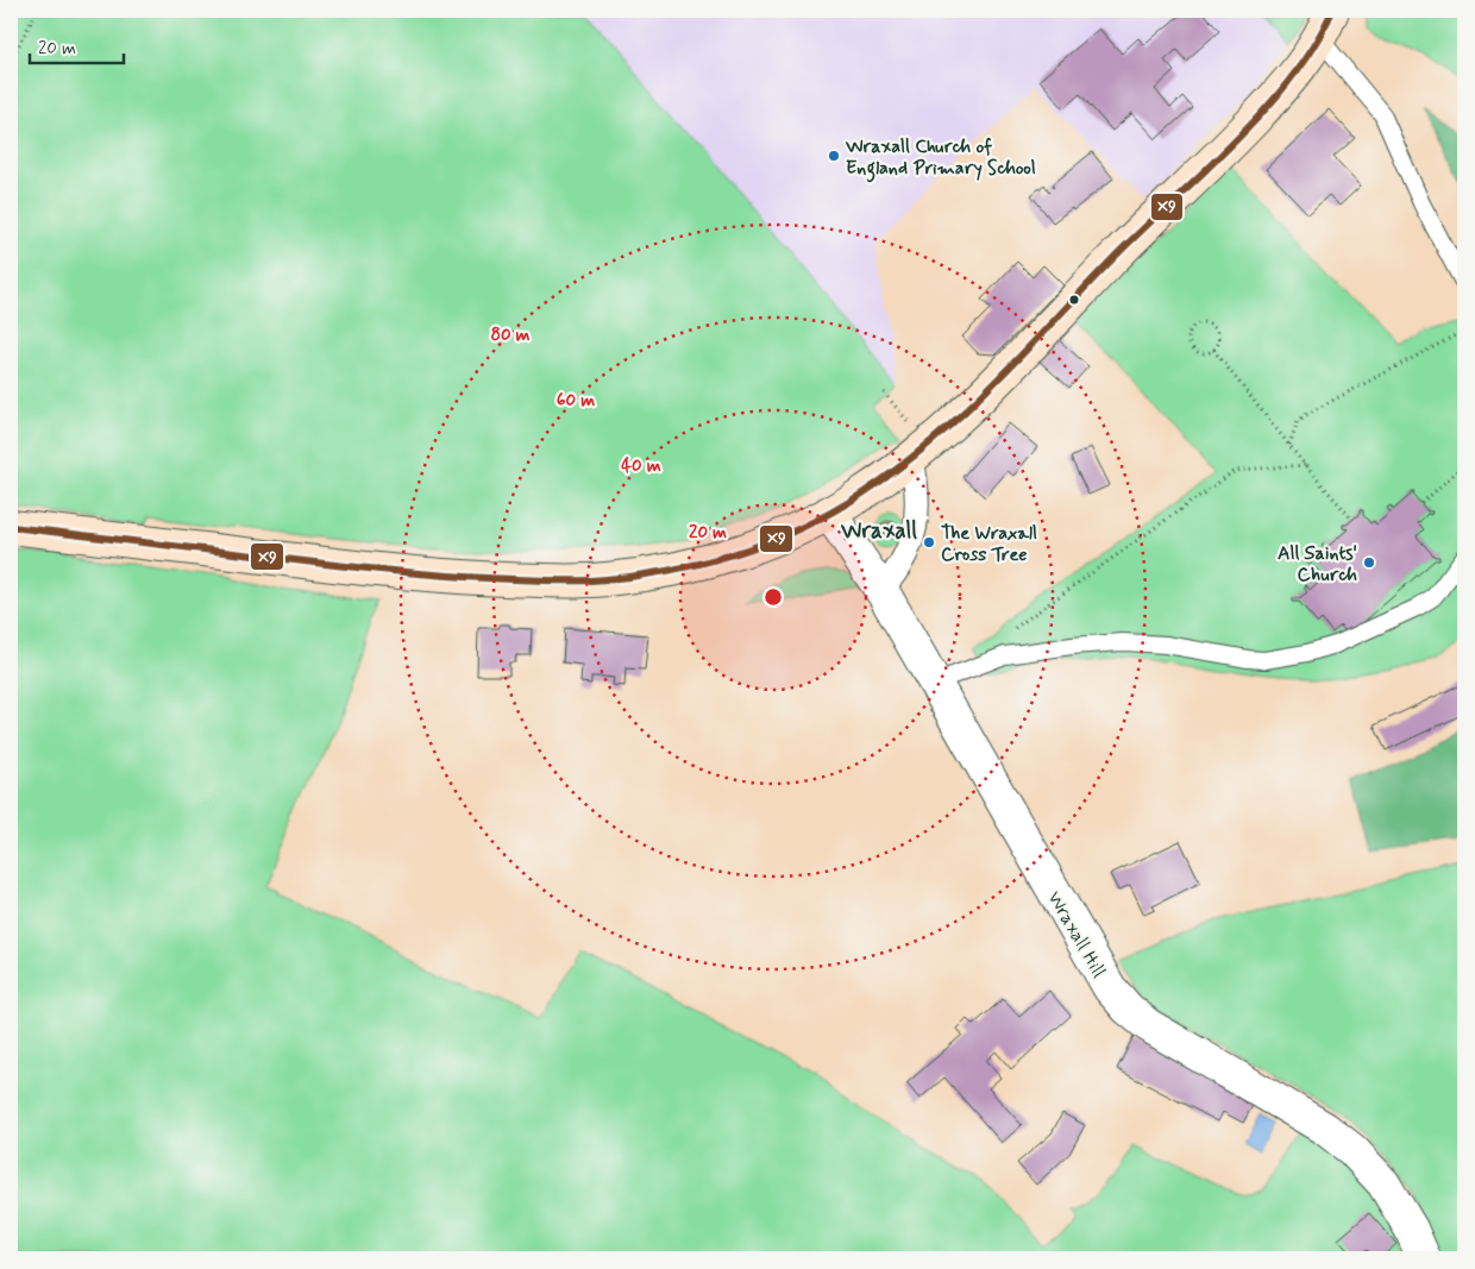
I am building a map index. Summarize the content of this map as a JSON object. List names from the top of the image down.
{
  "streets": {
    "street": ["Wraxall Hill"]
  },
  "districts": ["Wraxall"],
  "places": ["Wraxall Church of England Primary School", "The Wraxall Cross Tree", "All Saints' Church"],
  "lines": ["transit line X9"],
  "scale_bar": "20 m",
  "rings": [
    "80 m",
    "60 m",
    "40 m",
    "20 m"
  ]
}
